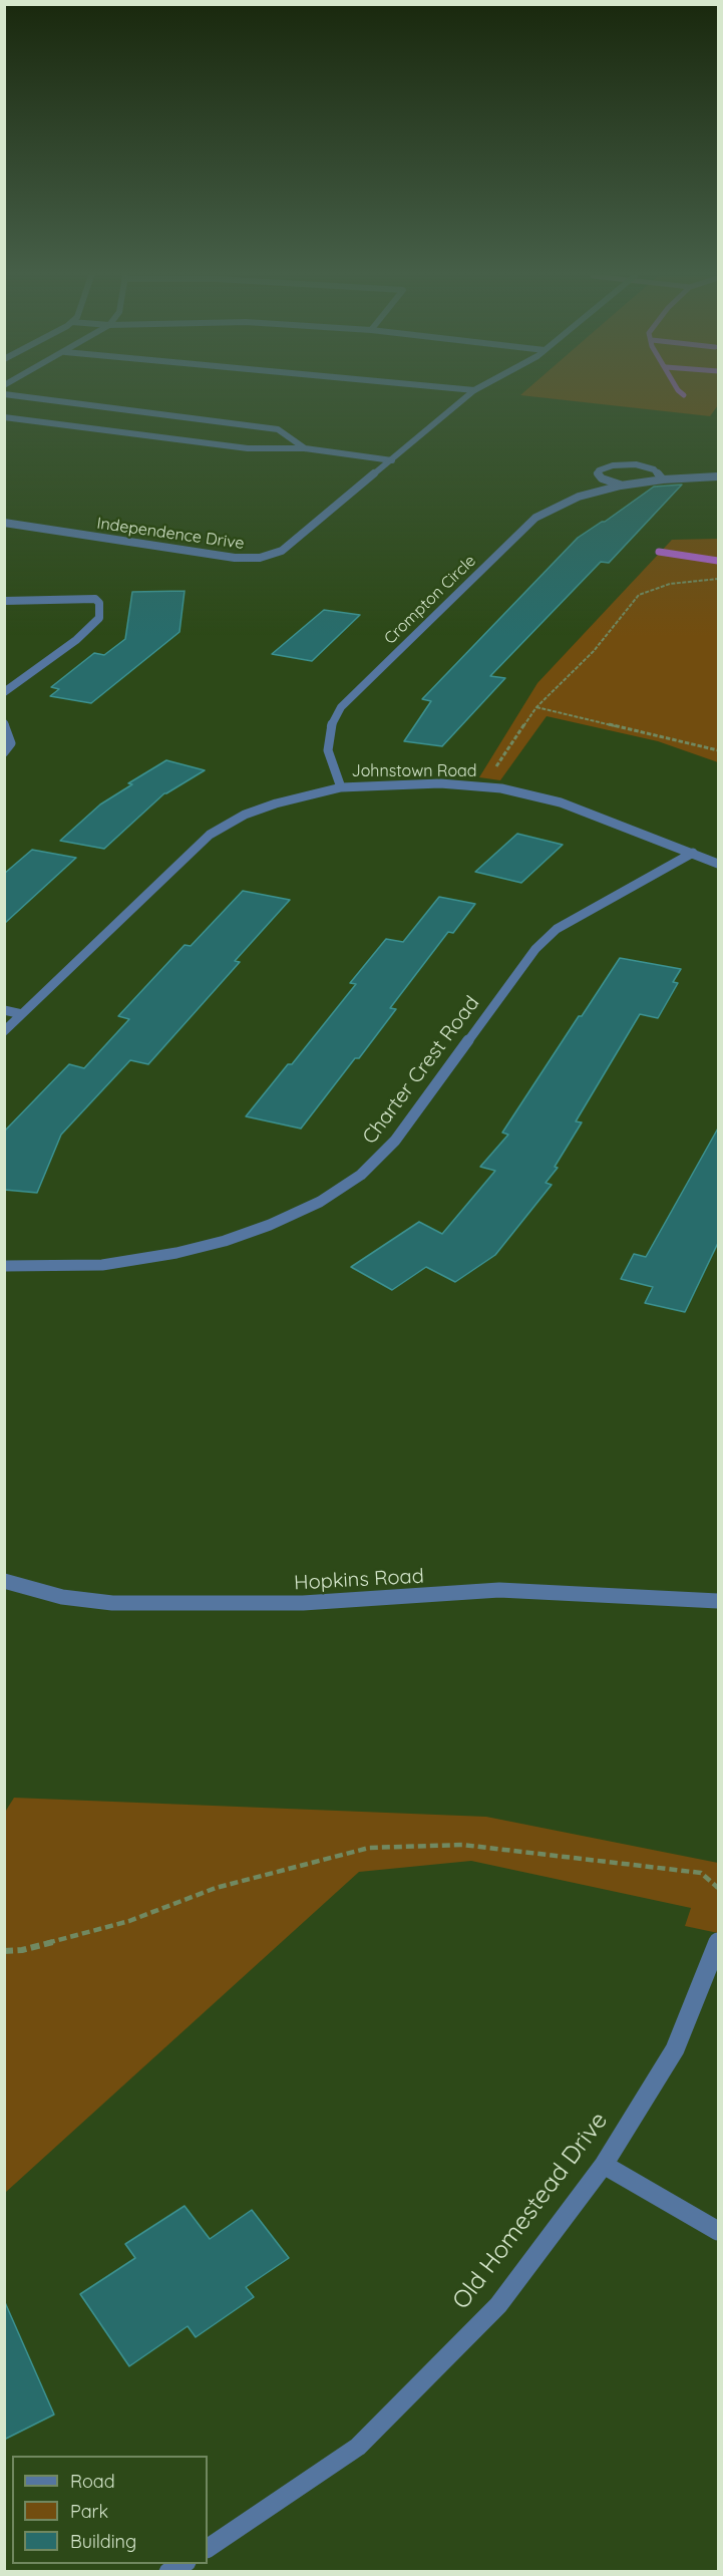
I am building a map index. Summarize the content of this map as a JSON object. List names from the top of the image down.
{
  "streets": {
    "street": [
      "Independence Drive",
      "Crompton Circle",
      "Johnstown Road",
      "Charter Crest Road",
      "Hopkins Road",
      "Old Homestead Drive"
    ]
  },
  "crossings": [
    ["Crompton Circle", "Johnstown Road"],
    ["Johnstown Road", "Charter Crest Road"]
  ],
  "legend": ["Road", "Park", "Building"]
}
